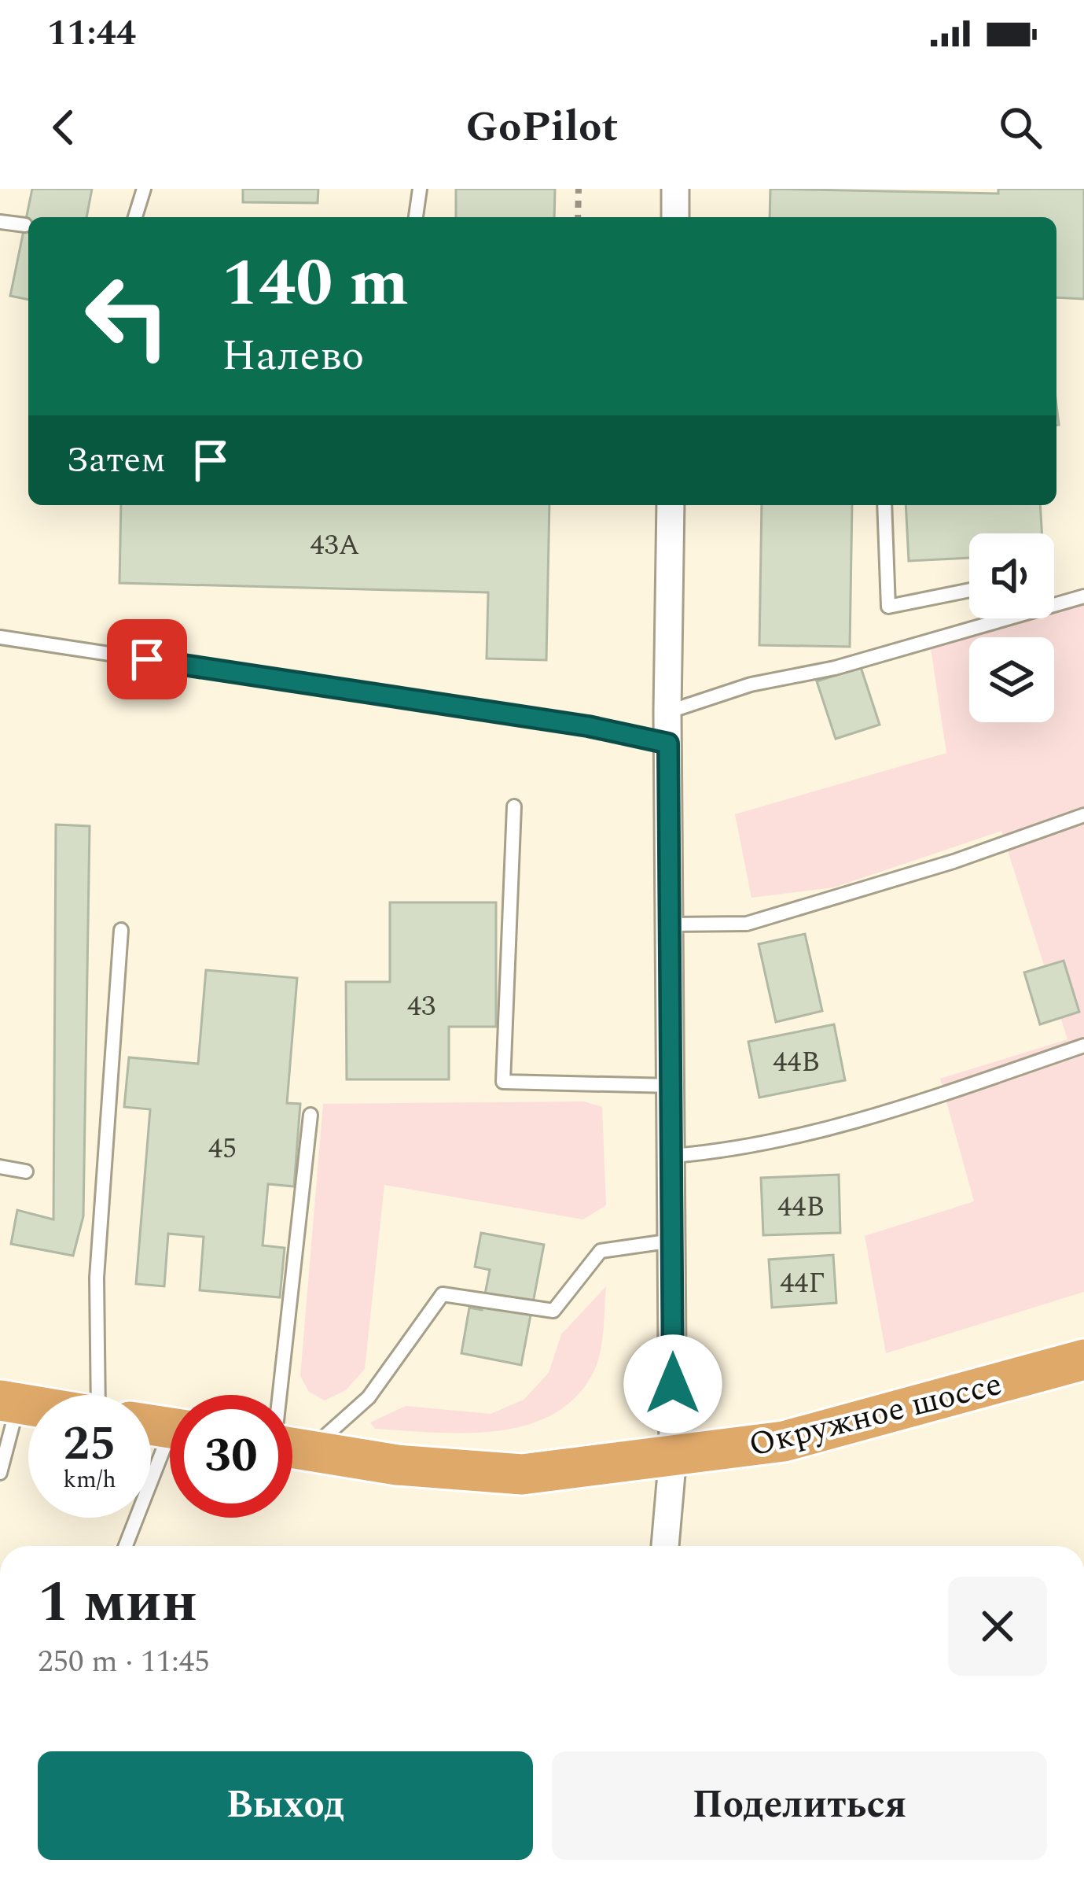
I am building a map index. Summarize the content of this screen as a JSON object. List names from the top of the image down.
{
  "streets": {
    "main road": ["Окружное шоссе"]
  },
  "house_numbers": [
    "43А",
    "43",
    "44В",
    "45",
    "44В",
    "44Г"
  ],
  "page": {
    "status": "11:44",
    "header": "GoPilot",
    "turn": ["140 m", "Налево"],
    "then": "Затем",
    "speed": "25 km/h",
    "limit": "30",
    "heading": ["1 мин", "250 m · 11:45"],
    "buttons": ["Выход", "Поделиться"]
  }
}
